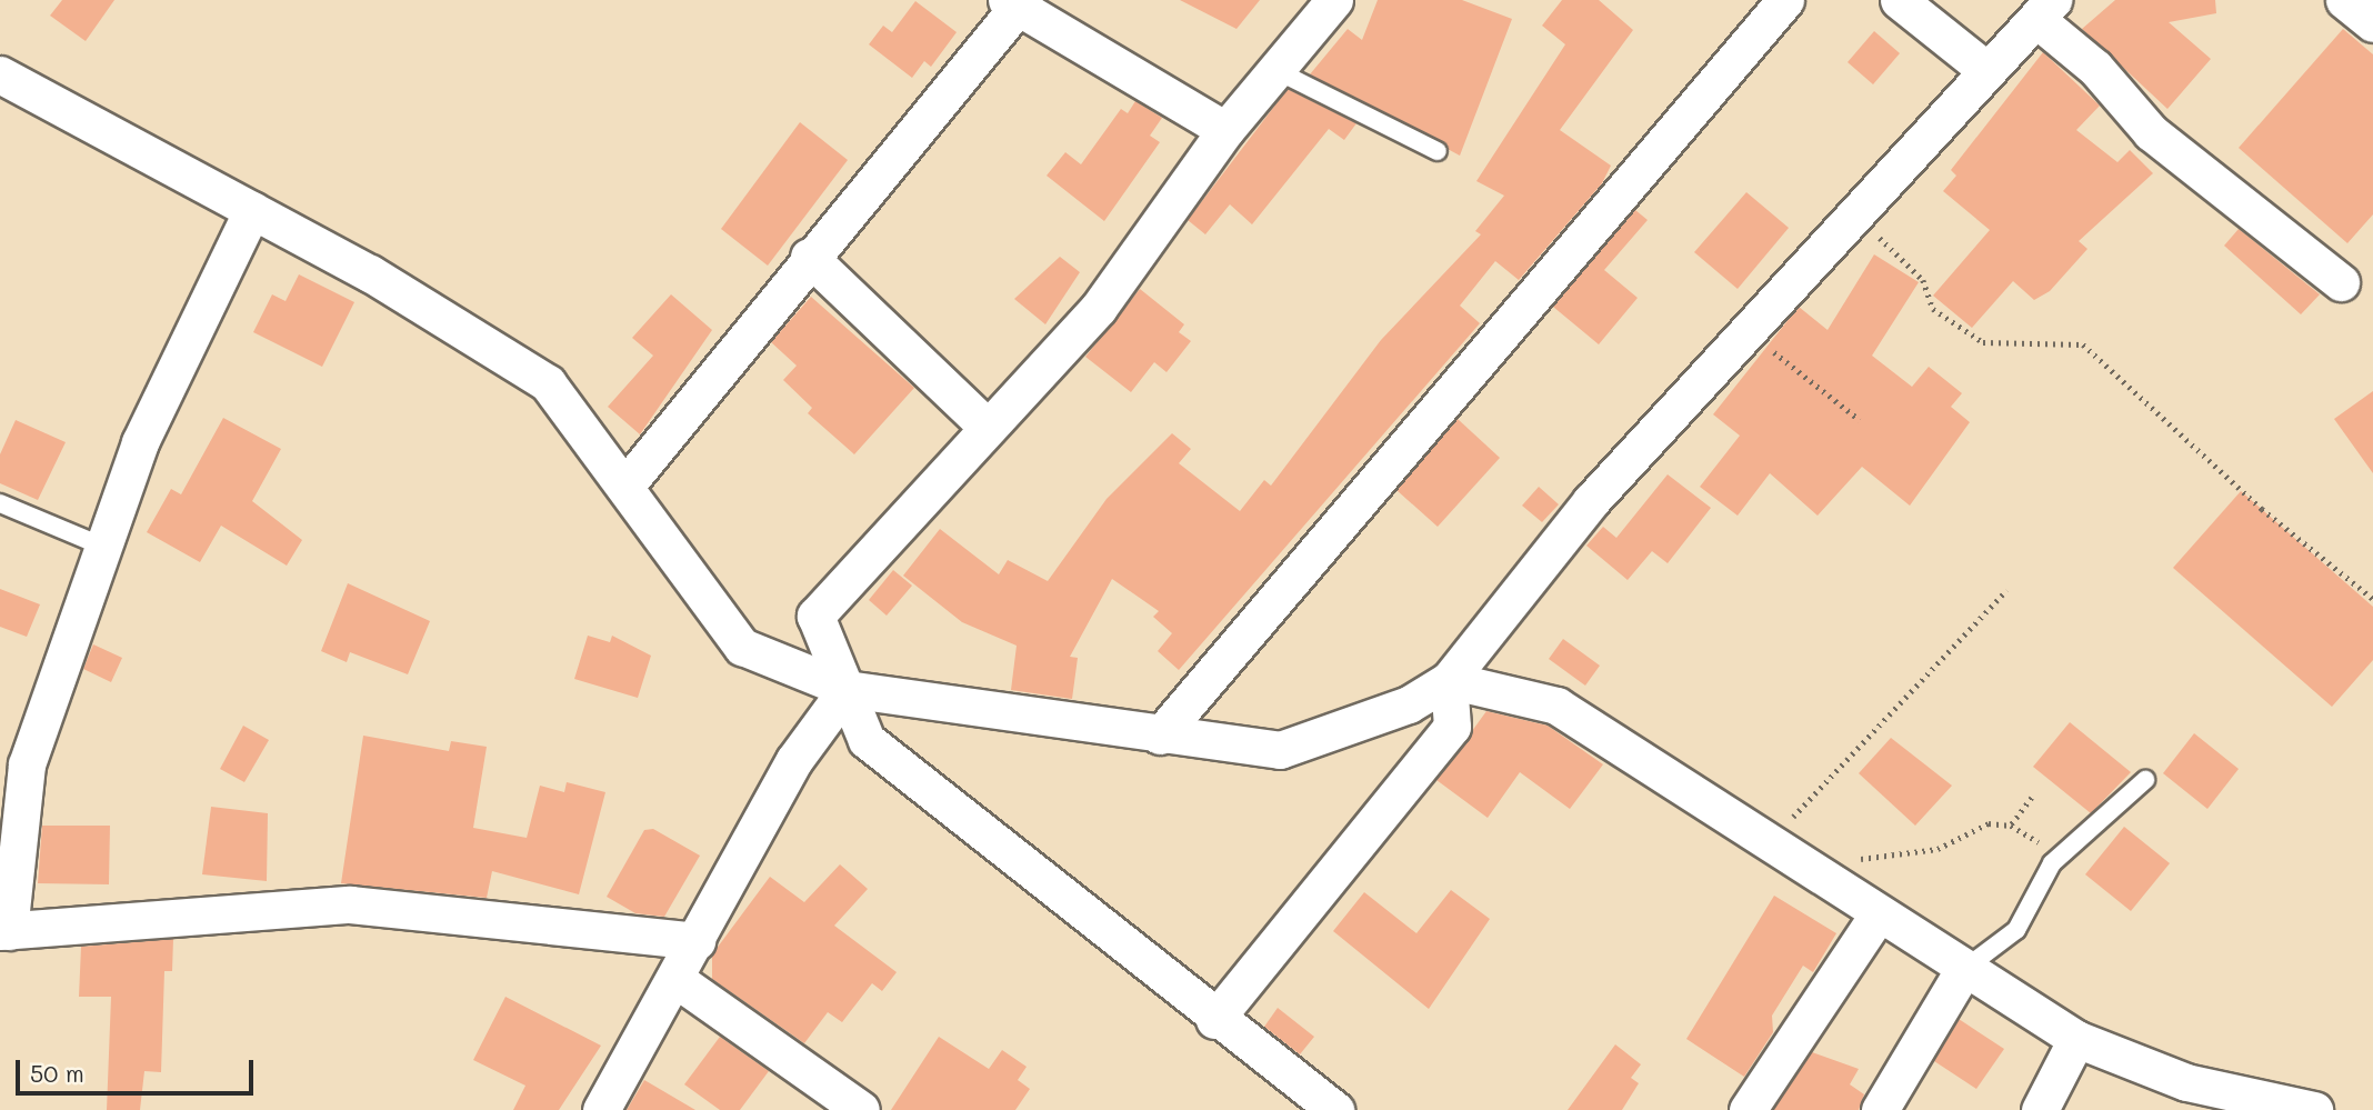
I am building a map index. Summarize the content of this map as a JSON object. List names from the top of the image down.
{
  "scale_bar": "50 m"
}
